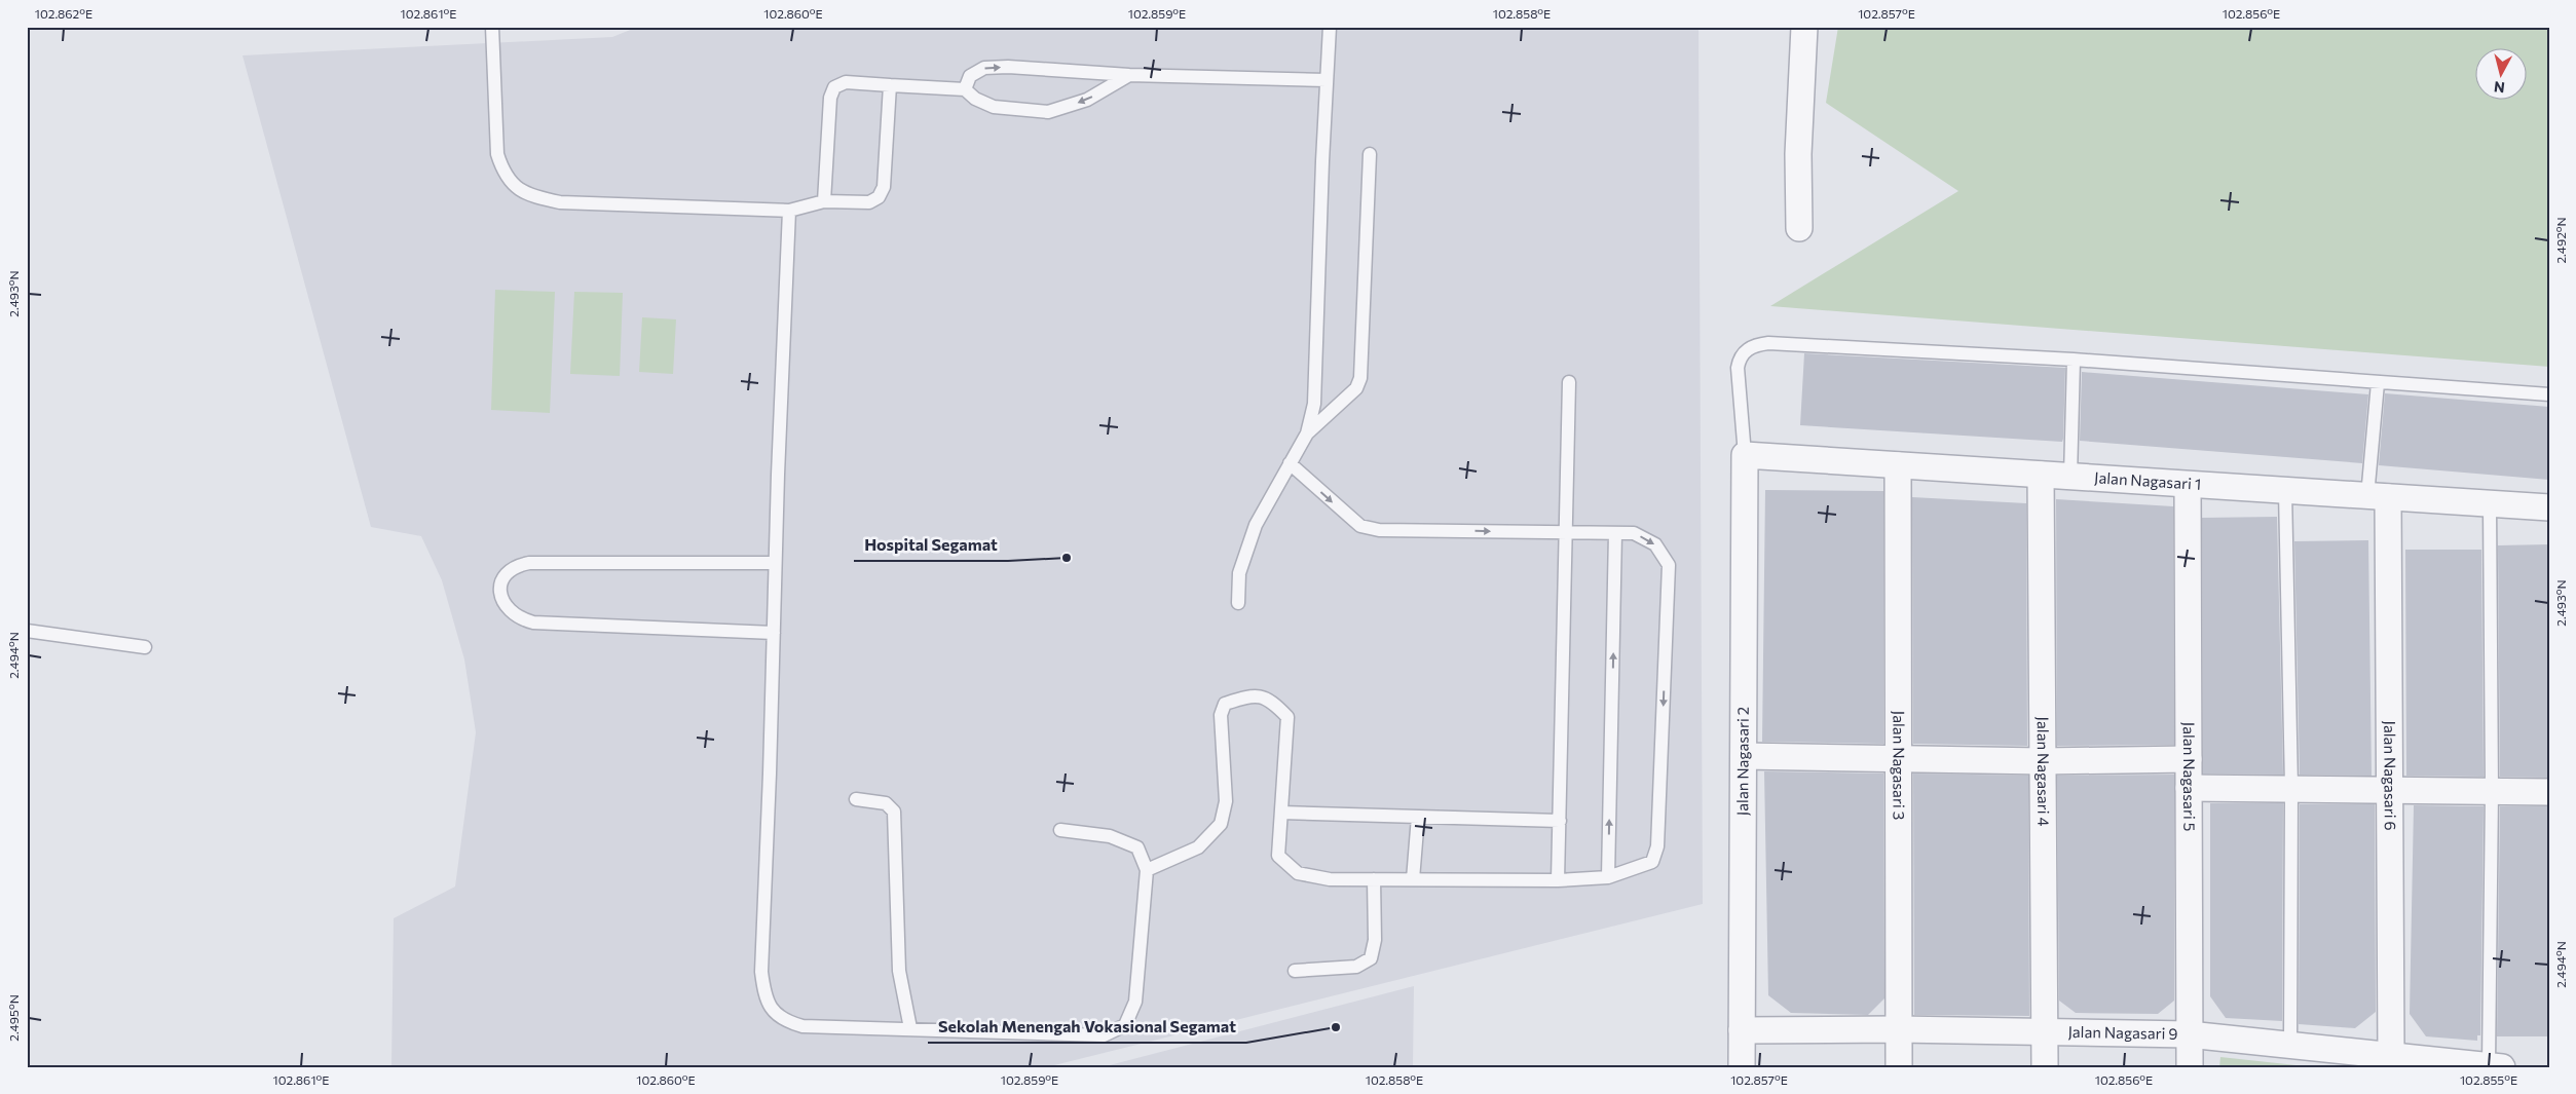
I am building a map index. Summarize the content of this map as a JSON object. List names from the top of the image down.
{
  "streets": {
    "street": [
      "Jalan Nagasari 1",
      "Jalan Nagasari 2",
      "Jalan Nagasari 3",
      "Jalan Nagasari 4",
      "Jalan Nagasari 5",
      "Jalan Nagasari 6",
      "Jalan Nagasari 9"
    ]
  },
  "crossings": [
    ["Jalan Nagasari 1", "Jalan Nagasari 2"],
    ["Jalan Nagasari 1", "Jalan Nagasari 3"],
    ["Jalan Nagasari 1", "Jalan Nagasari 4"],
    ["Jalan Nagasari 1", "Jalan Nagasari 5"],
    ["Jalan Nagasari 1", "Jalan Nagasari 6"],
    ["Jalan Nagasari 2", "Jalan Nagasari 9"],
    ["Jalan Nagasari 3", "Jalan Nagasari 9"],
    ["Jalan Nagasari 4", "Jalan Nagasari 9"],
    ["Jalan Nagasari 5", "Jalan Nagasari 9"],
    ["Jalan Nagasari 6", "Jalan Nagasari 9"]
  ],
  "places": ["Hospital Segamat", "Sekolah Menengah Vokasional Segamat"],
  "north": "bottom",
  "coordinates": [
    "102.862°E",
    "102.861°E",
    "102.860°E",
    "102.859°E",
    "102.858°E",
    "102.857°E",
    "102.856°E",
    "2.492°N",
    "2.493°N",
    "2.494°N",
    "2.495°N",
    "102.855°E"
  ]
}
